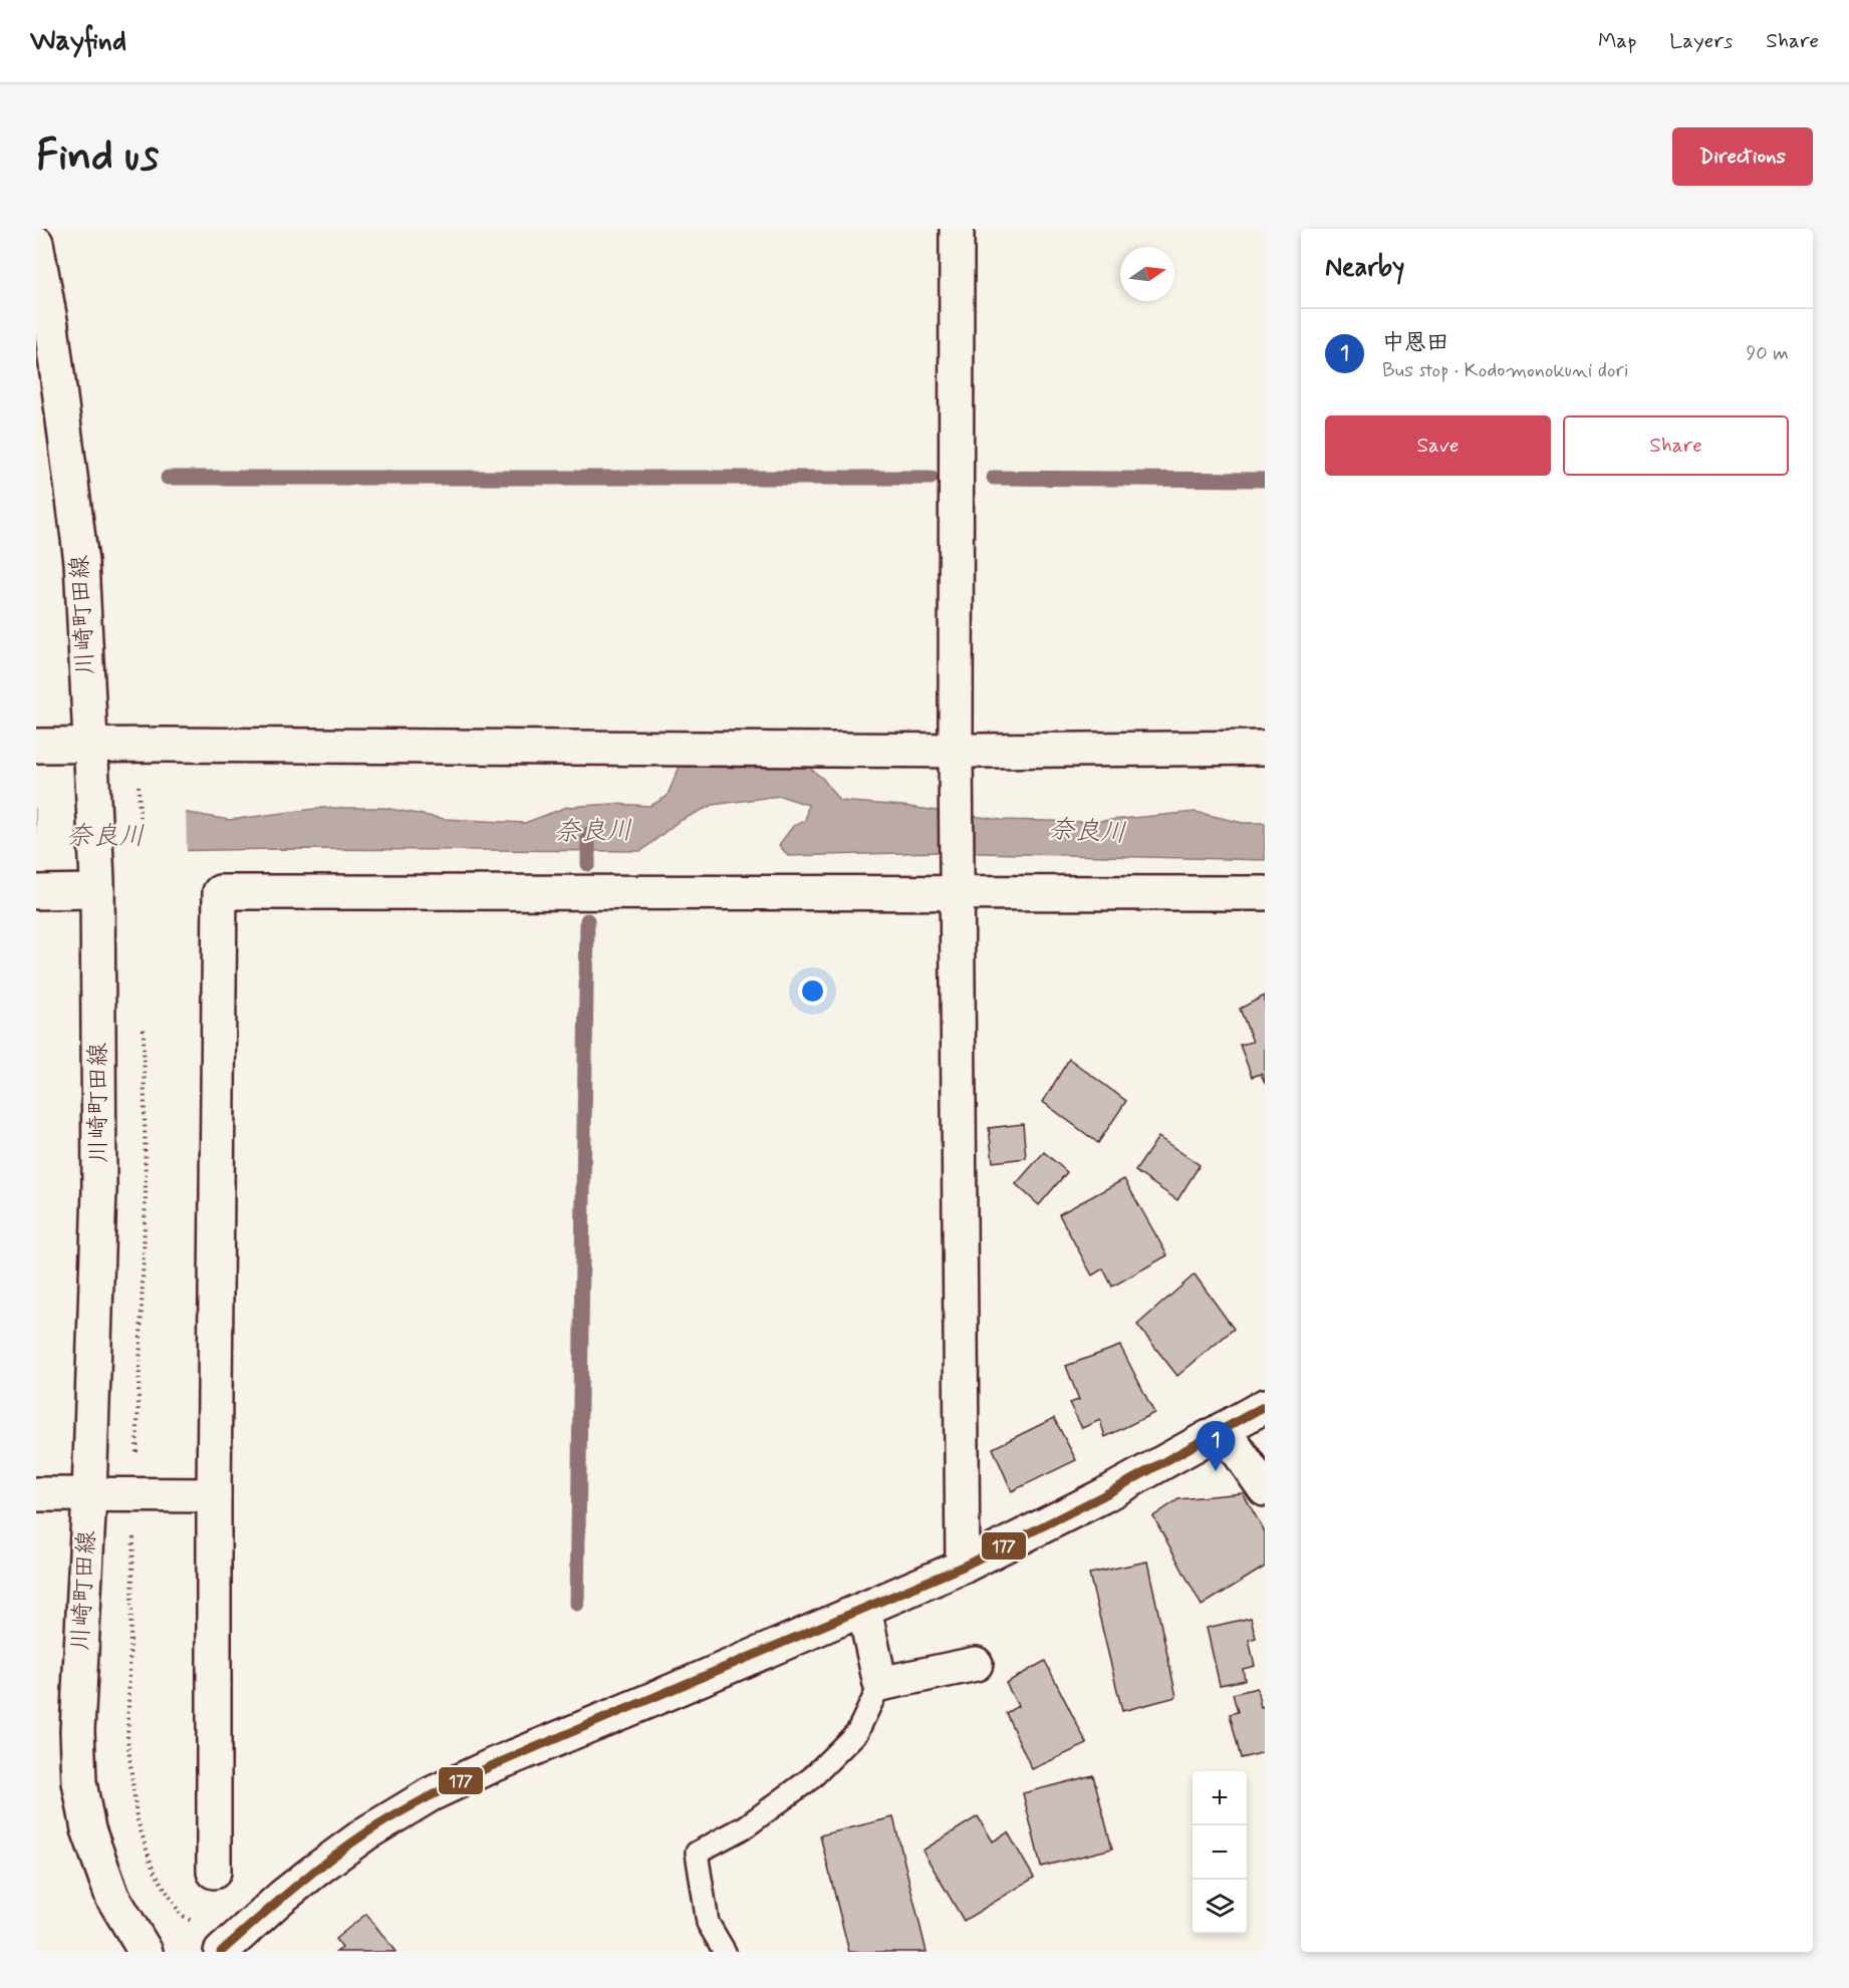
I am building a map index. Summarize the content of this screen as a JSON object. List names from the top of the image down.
{
  "streets": {
    "street": ["川崎町田線"]
  },
  "water": ["奈良川"],
  "lines": ["transit line 177"],
  "north": "right",
  "page": {
    "header": "Wayfind",
    "nav": ["Map", "Layers", "Share"],
    "buttons": [
      "Directions",
      ["Save", "Share"]
    ],
    "title": "Find us",
    "heading": "Nearby",
    "list": [
      {
        "mark": "1",
        "name": "中恩田",
        "note": "Bus stop · Kodomonokuni dori",
        "value": "90 m"
      }
    ],
    "pins": "1",
    "map_buttons": ["+", "−"]
  }
}
